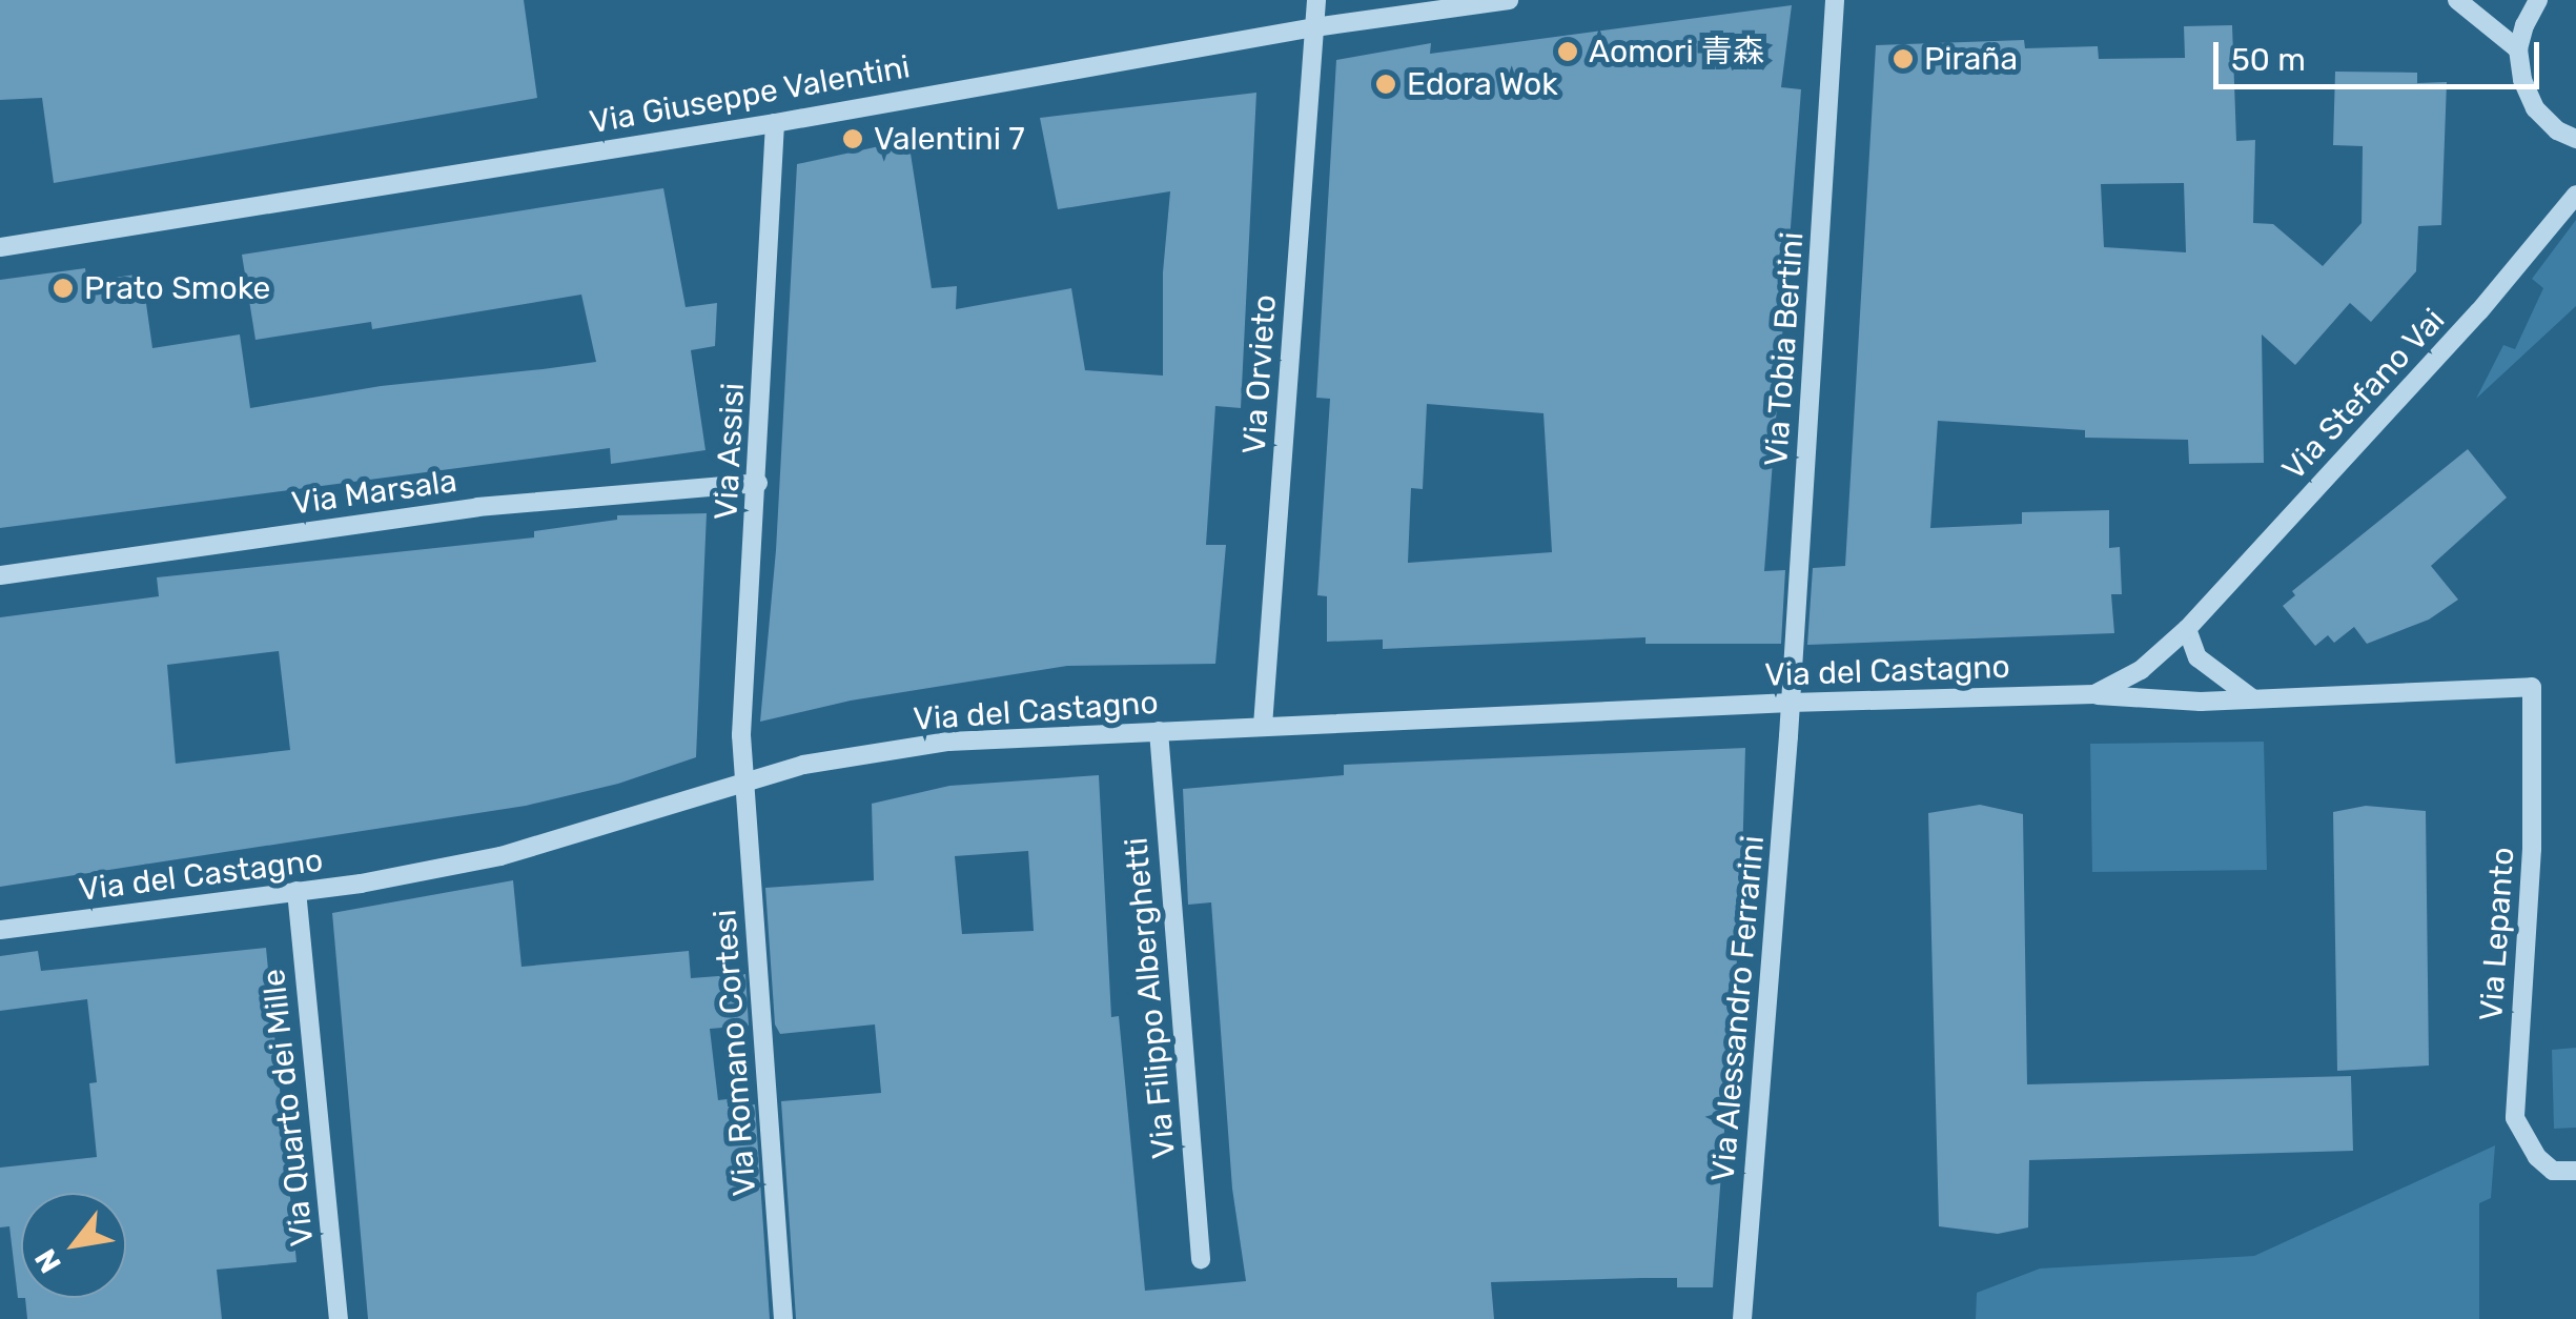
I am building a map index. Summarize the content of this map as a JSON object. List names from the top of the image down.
{
  "streets": {
    "street": [
      "Via Giuseppe Valentini",
      "Via Tobia Bertini",
      "Via Orvieto",
      "Via Stefano Vai",
      "Via Assisi",
      "Via Marsala",
      "Via del Castagno",
      "Via Lepanto",
      "Via Filippo Alberghetti",
      "Via Alessandro Ferrarini",
      "Via Romano Cortesi",
      "Via Quarto dei Mille"
    ]
  },
  "crossings": [
    ["Via Giuseppe Valentini", "Via Orvieto"],
    ["Via Giuseppe Valentini", "Via Assisi"],
    ["Via Tobia Bertini", "Via del Castagno"],
    ["Via Tobia Bertini", "Via Alessandro Ferrarini"],
    ["Via Orvieto", "Via del Castagno"],
    ["Via Stefano Vai", "Via del Castagno"],
    ["Via Assisi", "Via Marsala"],
    ["Via Assisi", "Via del Castagno"],
    ["Via Assisi", "Via Romano Cortesi"],
    ["Via del Castagno", "Via Lepanto"],
    ["Via del Castagno", "Via Filippo Alberghetti"],
    ["Via del Castagno", "Via Alessandro Ferrarini"],
    ["Via del Castagno", "Via Romano Cortesi"],
    ["Via del Castagno", "Via Quarto dei Mille"]
  ],
  "places": [
    "Aomori 青森",
    "Piraña",
    "Edora Wok",
    "Valentini 7",
    "Prato Smoke"
  ],
  "scale_bar": "50 m",
  "north": "bottom left"
}
